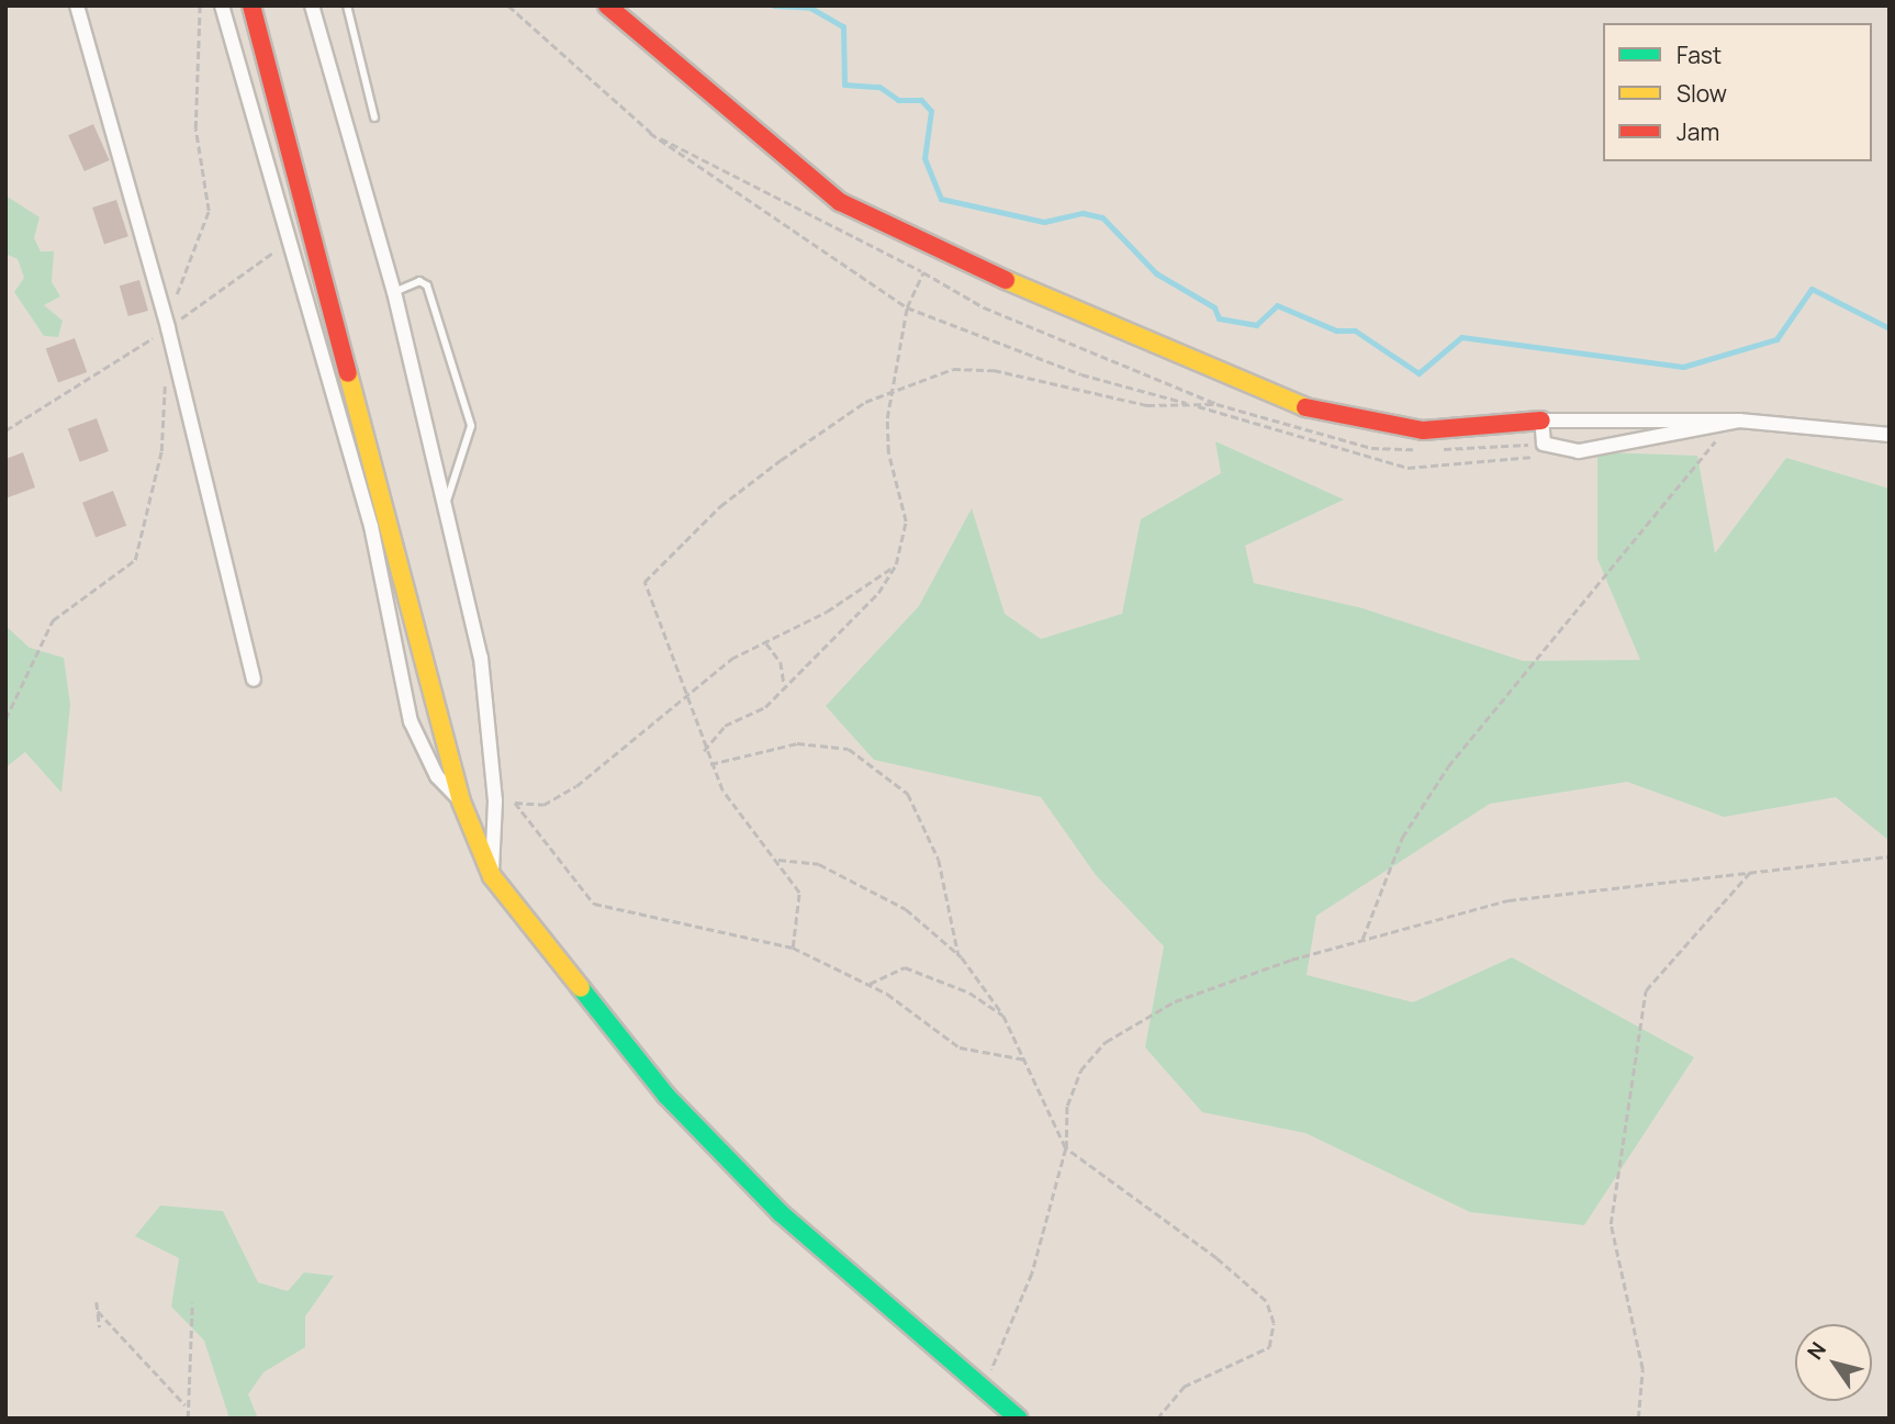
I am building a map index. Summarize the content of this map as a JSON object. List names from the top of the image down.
{
  "legend": ["Fast", "Slow", "Jam"],
  "north": "top left"
}
